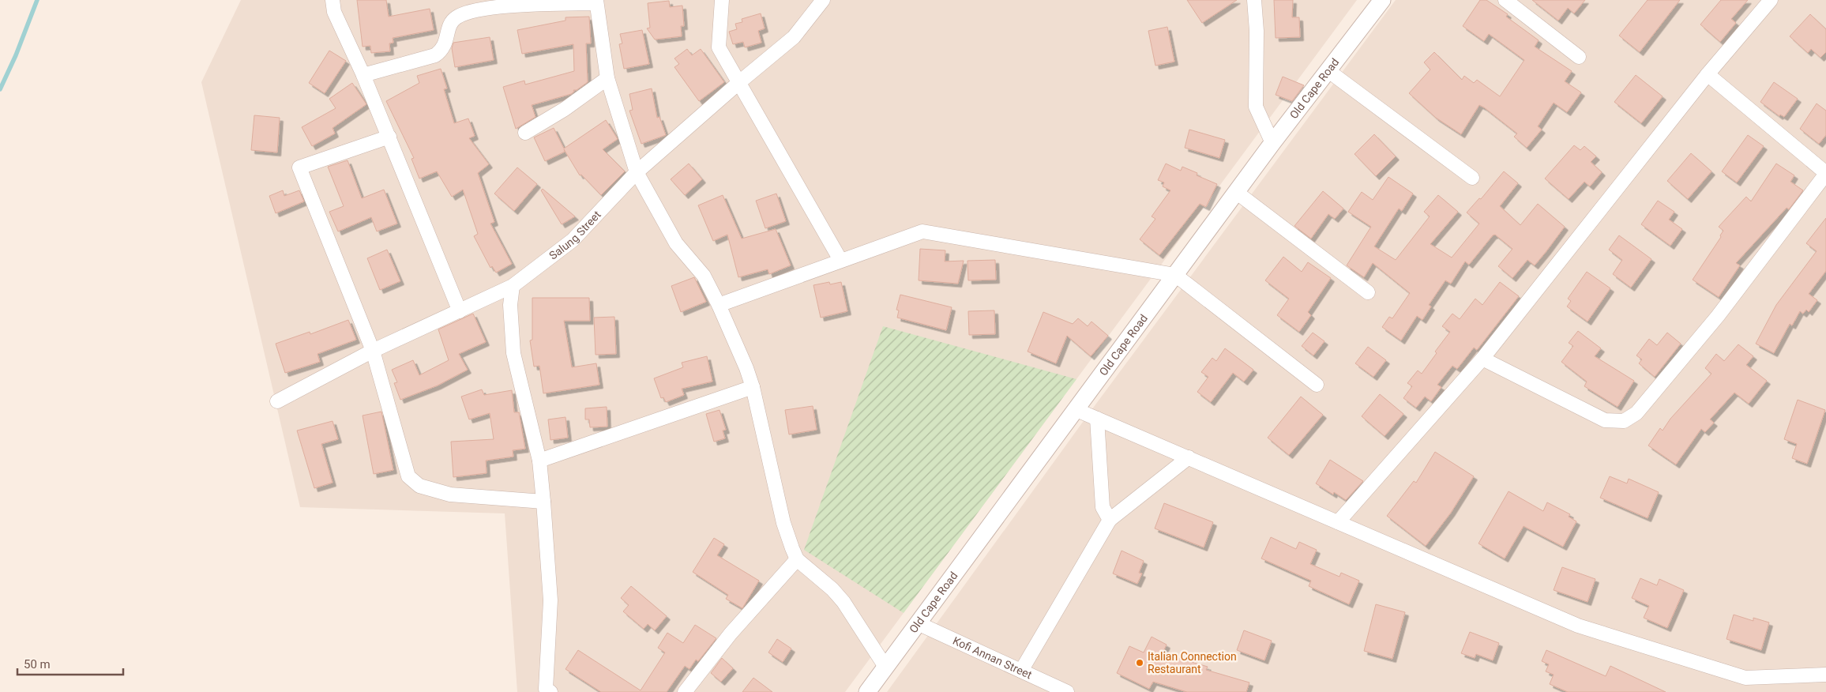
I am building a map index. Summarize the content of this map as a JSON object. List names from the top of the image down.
{
  "streets": {
    "street": ["Old Cape Road", "Salung Street", "Kofi Annan Street"]
  },
  "crossings": [
    ["Old Cape Road", "Kofi Annan Street"]
  ],
  "places": ["Italian Connection Restaurant"],
  "scale_bar": "50 m"
}
